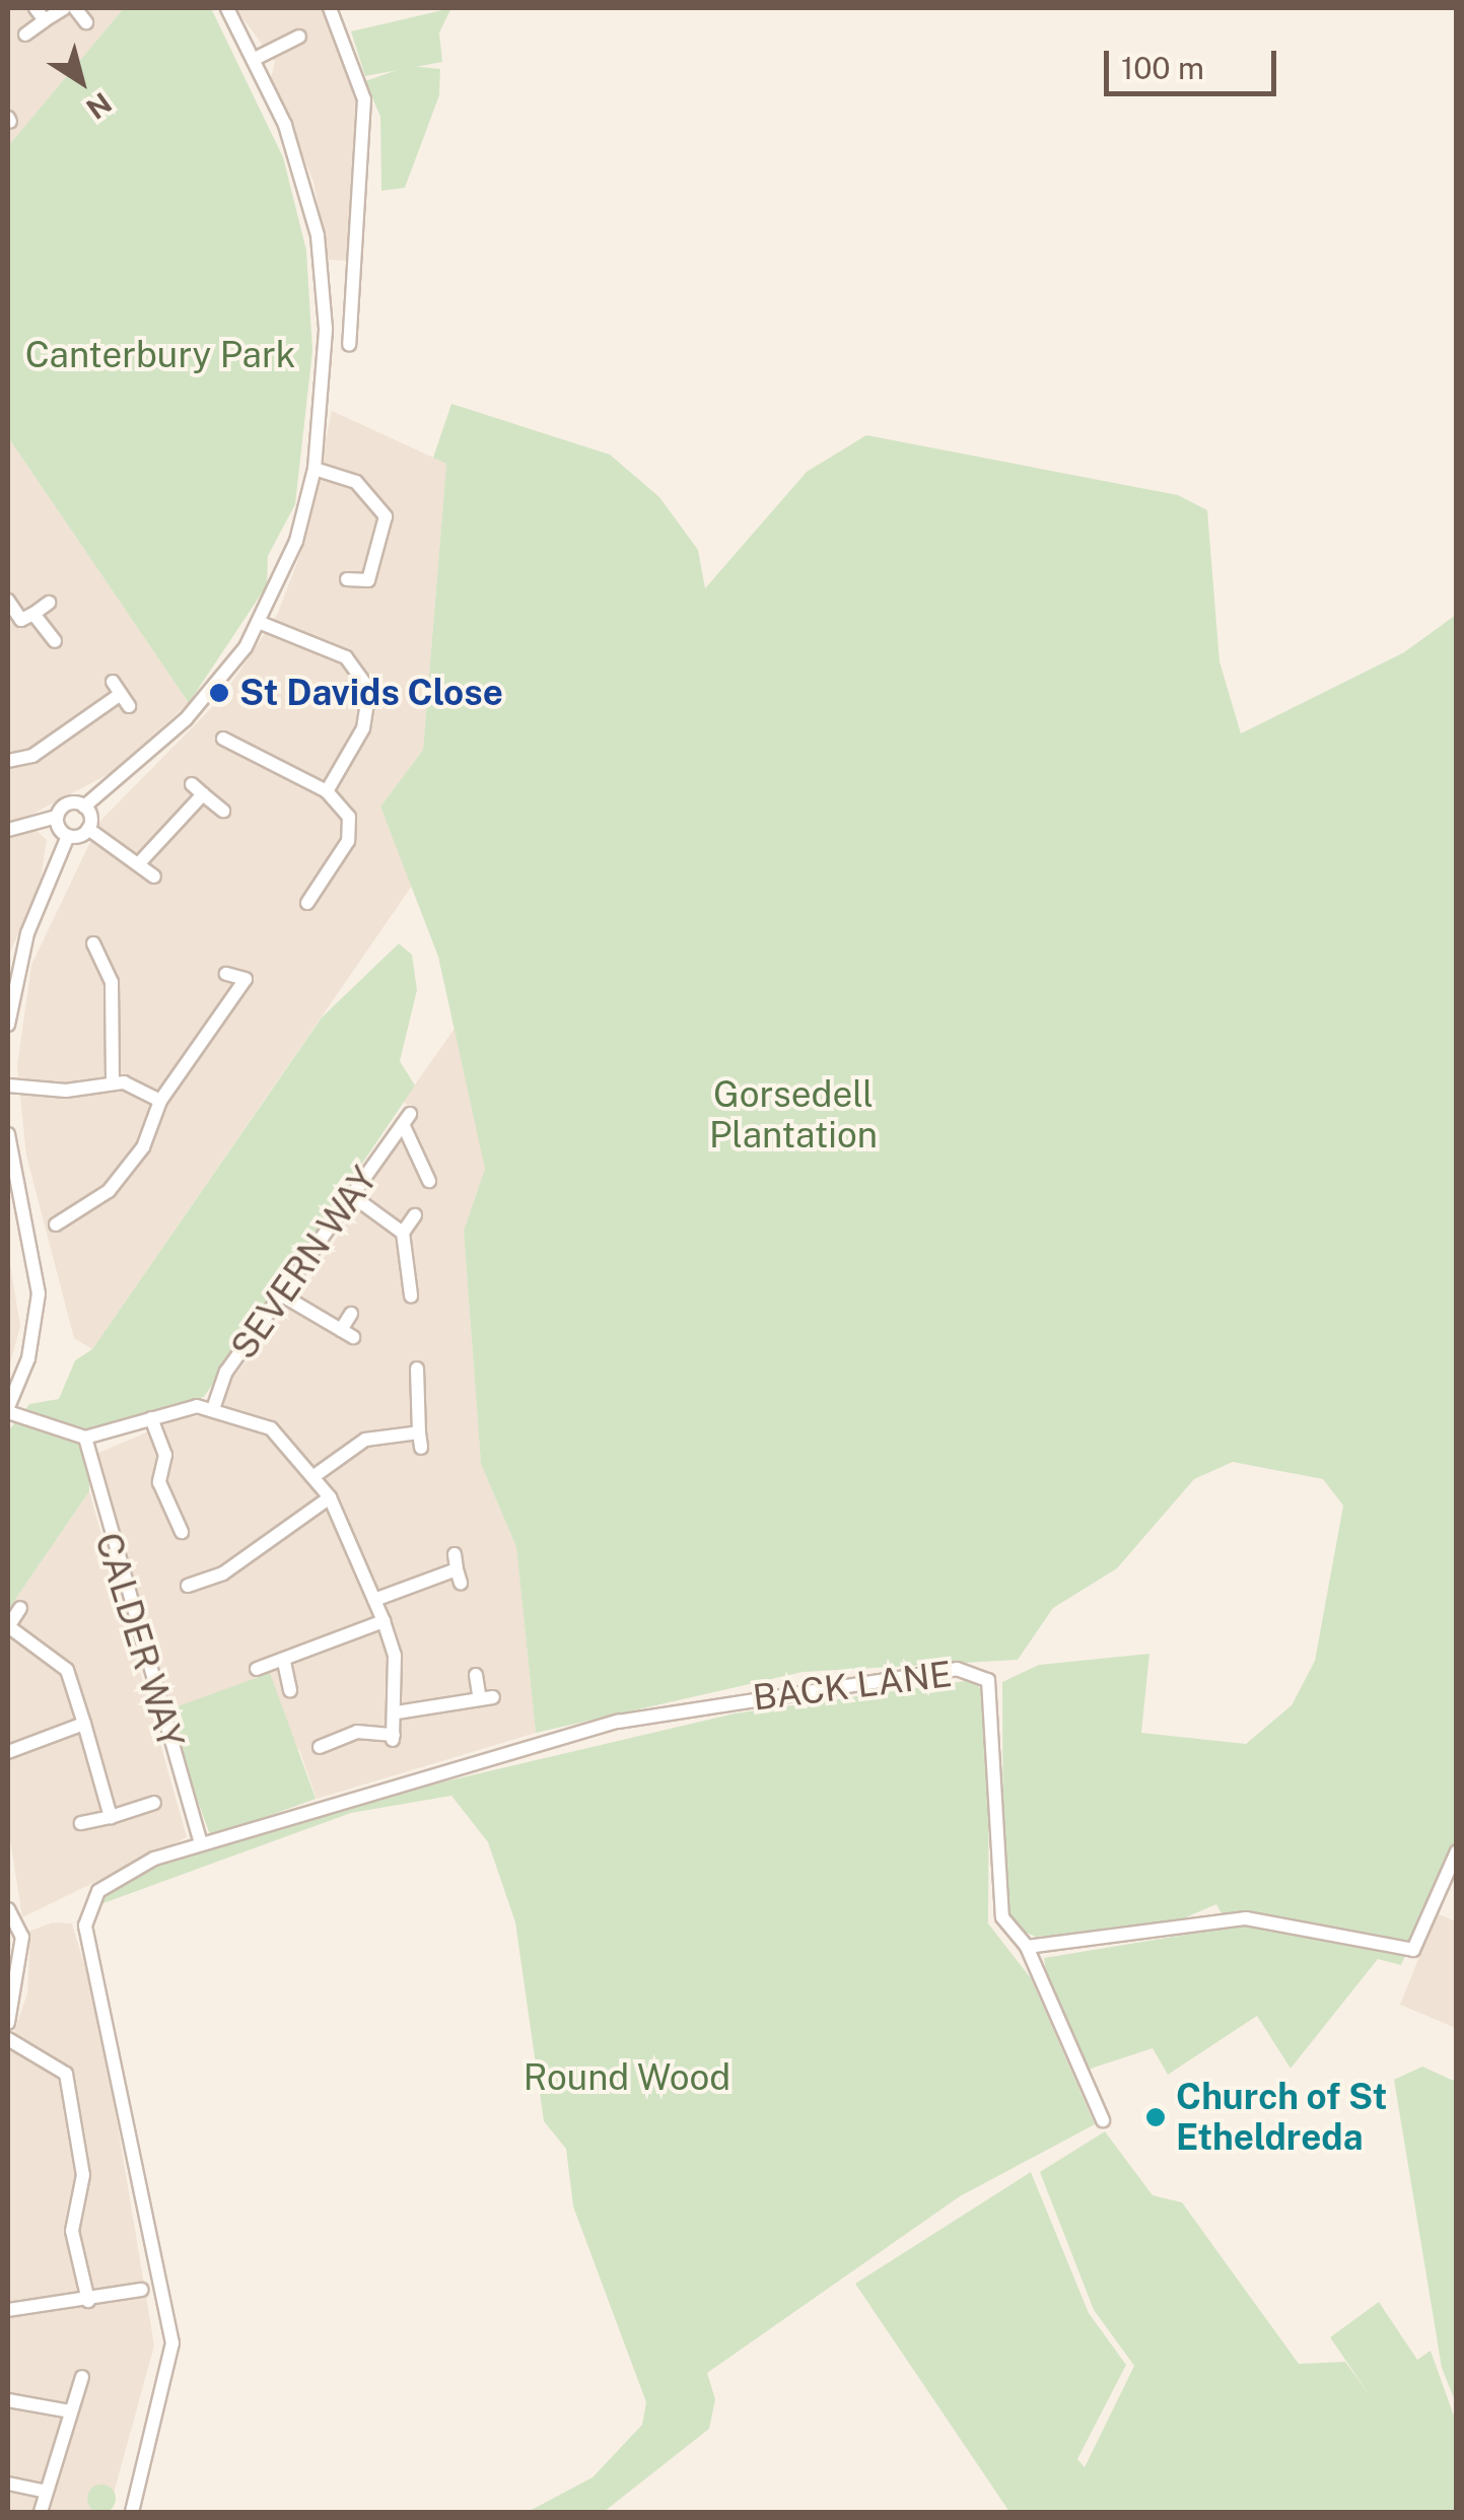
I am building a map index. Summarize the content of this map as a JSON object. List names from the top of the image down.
{
  "streets": {
    "street": ["SEVERN WAY", "CALDER WAY", "BACK LANE"]
  },
  "crossings": [
    ["CALDER WAY", "BACK LANE"]
  ],
  "parks": ["Canterbury Park", "Gorsedell Plantation", "Round Wood"],
  "places": ["St Davids Close", "Church of St Etheldreda"],
  "scale_bar": "100 m",
  "north": "bottom right"
}
